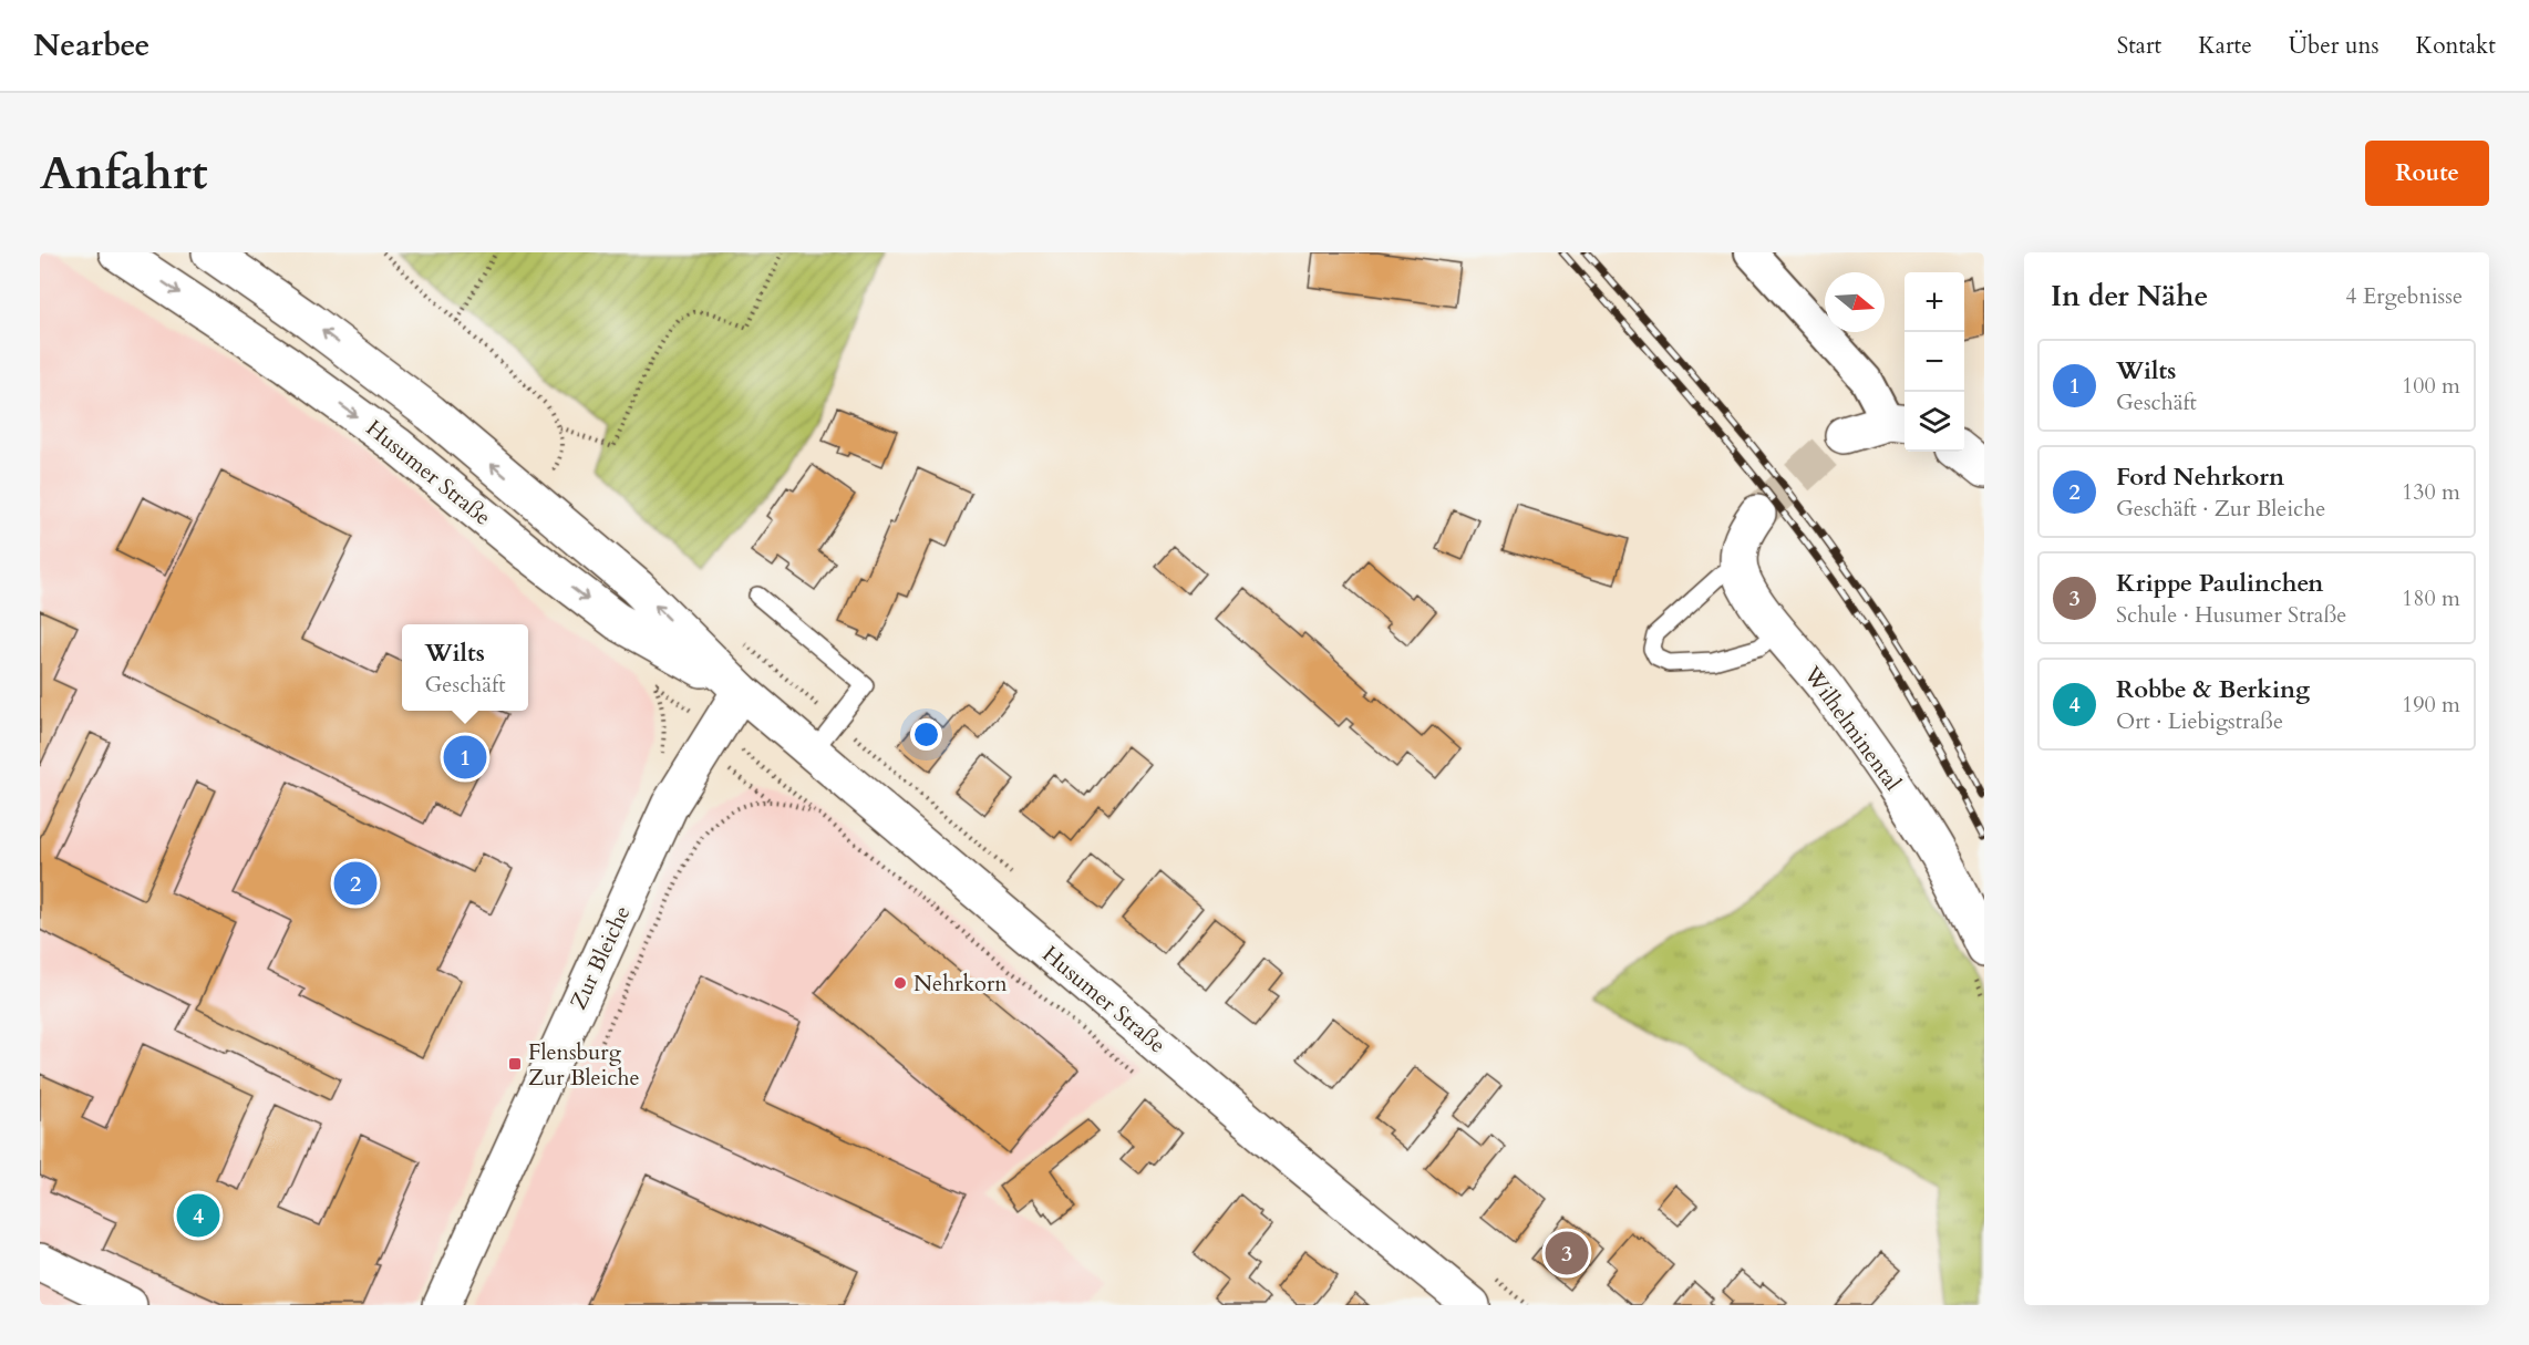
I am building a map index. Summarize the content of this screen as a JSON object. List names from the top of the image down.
{
  "streets": {
    "main road": ["Husumer Straße", "Wilhelminental", "Zur Bleiche"]
  },
  "crossings": [
    ["Husumer Straße", "Zur Bleiche"]
  ],
  "places": {
    "other": ["Nehrkorn"],
    "transit": ["Flensburg Zur Bleiche"]
  },
  "north": "right",
  "page": {
    "header": "Nearbee",
    "nav": [
      "Start",
      "Karte",
      "Über uns",
      "Kontakt"
    ],
    "buttons": "Route",
    "title": "Anfahrt",
    "heading": ["In der Nähe", "4 Ergebnisse"],
    "map_buttons": ["+", "−"],
    "list": [
      {
        "mark": "1",
        "name": "Wilts",
        "note": "Geschäft",
        "value": "100 m"
      },
      {
        "mark": "2",
        "name": "Ford Nehrkorn",
        "note": "Geschäft · Zur Bleiche",
        "value": "130 m"
      },
      {
        "mark": "3",
        "name": "Krippe Paulinchen",
        "note": "Schule · Husumer Straße",
        "value": "180 m"
      },
      {
        "mark": "4",
        "name": "Robbe & Berking",
        "note": "Ort · Liebigstraße",
        "value": "190 m"
      }
    ],
    "popup": ["Wilts", "Geschäft"],
    "pins": [
      "1",
      "2",
      "4",
      "3"
    ]
  }
}
